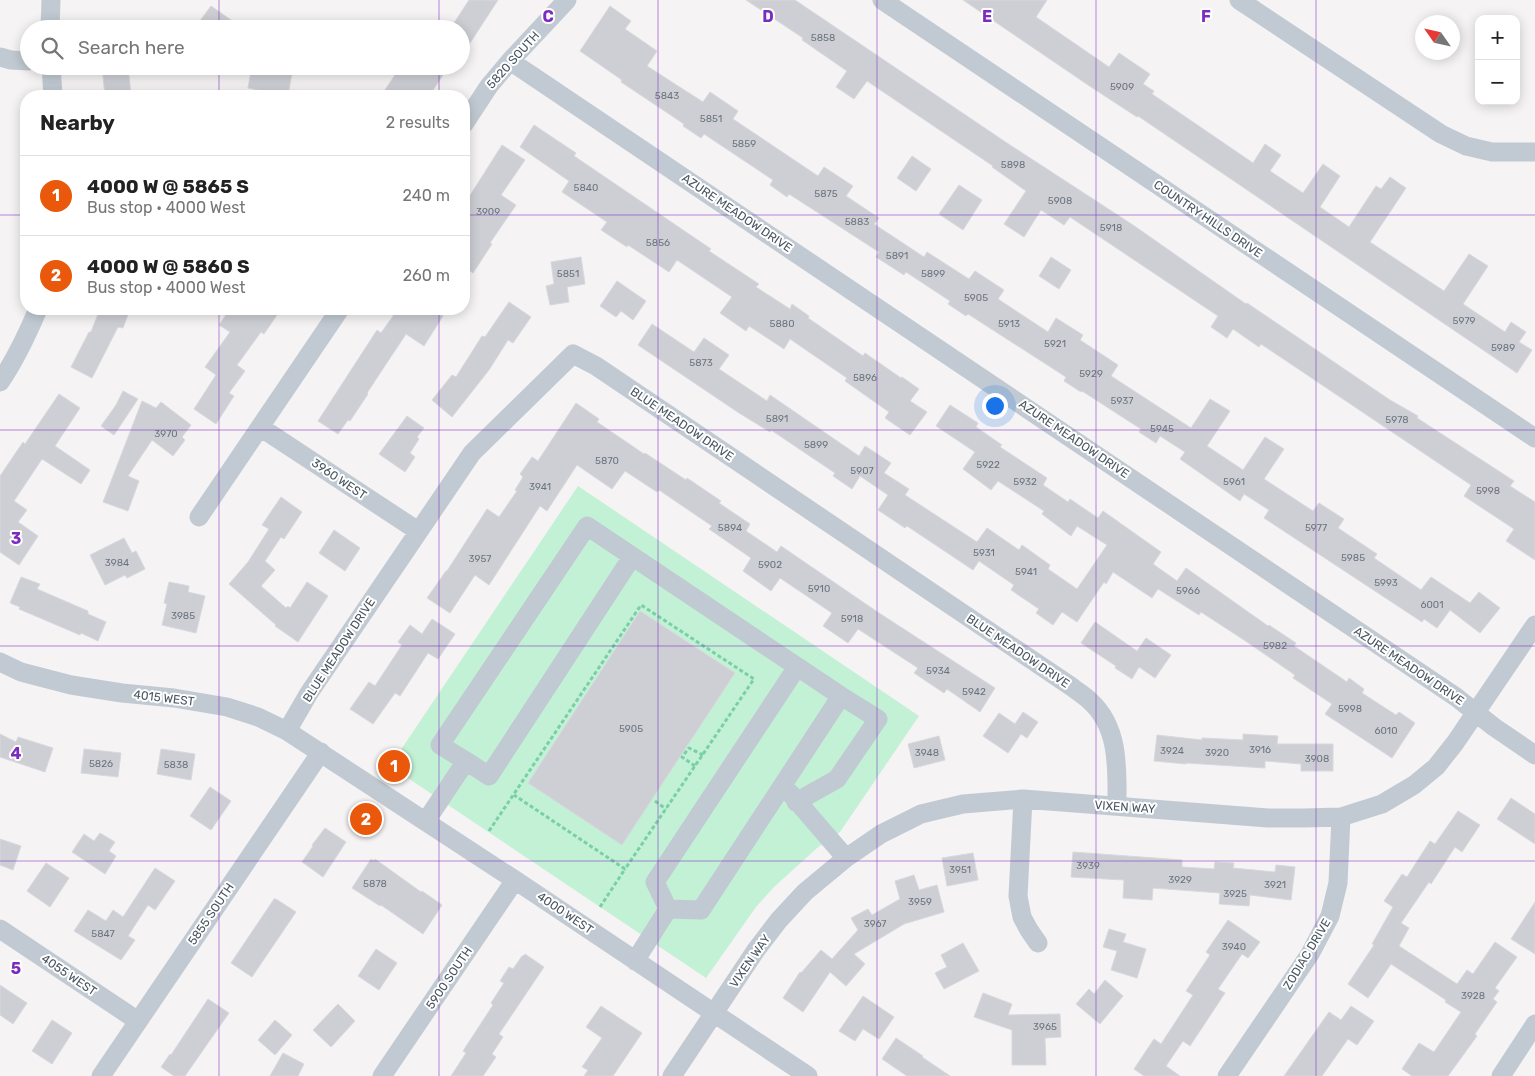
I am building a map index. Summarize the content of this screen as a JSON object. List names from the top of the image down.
{
  "streets": {
    "street": [
      "5820 SOUTH",
      "AZURE MEADOW DRIVE",
      "COUNTRY HILLS DRIVE",
      "BLUE MEADOW DRIVE",
      "3960 WEST",
      "4015 WEST",
      "VIXEN WAY",
      "4000 WEST",
      "5855 SOUTH",
      "ZODIAC DRIVE",
      "4055 WEST",
      "5900 SOUTH"
    ]
  },
  "crossings": [
    ["5820 SOUTH", "AZURE MEADOW DRIVE"],
    ["AZURE MEADOW DRIVE", "VIXEN WAY"],
    ["BLUE MEADOW DRIVE", "3960 WEST"],
    ["BLUE MEADOW DRIVE", "4015 WEST"],
    ["BLUE MEADOW DRIVE", "VIXEN WAY"],
    ["4015 WEST", "4000 WEST"],
    ["4015 WEST", "5855 SOUTH"],
    ["VIXEN WAY", "4000 WEST"],
    ["VIXEN WAY", "ZODIAC DRIVE"],
    ["4000 WEST", "5855 SOUTH"],
    ["4000 WEST", "5900 SOUTH"],
    ["5855 SOUTH", "4055 WEST"]
  ],
  "house_numbers": [
    "5858",
    "5909",
    "5843",
    "5851",
    "5859",
    "5898",
    "5840",
    "5875",
    "5908",
    "3909",
    "5883",
    "5918",
    "5856",
    "5891",
    "5851",
    "5899",
    "5905",
    "5979",
    "5880",
    "5913",
    "5921",
    "5989",
    "5873",
    "5929",
    "5896",
    "5937",
    "5891",
    "5978",
    "5945",
    "3970",
    "5899",
    "5870",
    "5922",
    "5907",
    "5932",
    "5961",
    "3941",
    "5998",
    "5894",
    "5977",
    "5931",
    "5985",
    "3957",
    "3984",
    "5902",
    "5941",
    "5993",
    "5910",
    "5966",
    "6001",
    "3985",
    "5918",
    "5982",
    "5934",
    "5942",
    "5998",
    "5905",
    "6010",
    "3916",
    "3924",
    "3948",
    "3920",
    "3908",
    "5826",
    "5838",
    "3939",
    "3951",
    "3929",
    "5878",
    "3921",
    "3925",
    "3959",
    "3967",
    "5847",
    "3940",
    "3928",
    "3965"
  ],
  "north": "top left",
  "page": {
    "map_buttons": ["+", "−"],
    "search": "Search here",
    "heading": ["Nearby", "2 results"],
    "list": [
      {
        "mark": "1",
        "name": "4000 W @ 5865 S",
        "note": "Bus stop · 4000 West",
        "value": "240 m"
      },
      {
        "mark": "2",
        "name": "4000 W @ 5860 S",
        "note": "Bus stop · 4000 West",
        "value": "260 m"
      }
    ],
    "pins": ["1", "2"]
  },
  "grid": {
    "columns": [
      "C",
      "D",
      "E",
      "F"
    ],
    "rows": ["3", "4", "5"]
  }
}
